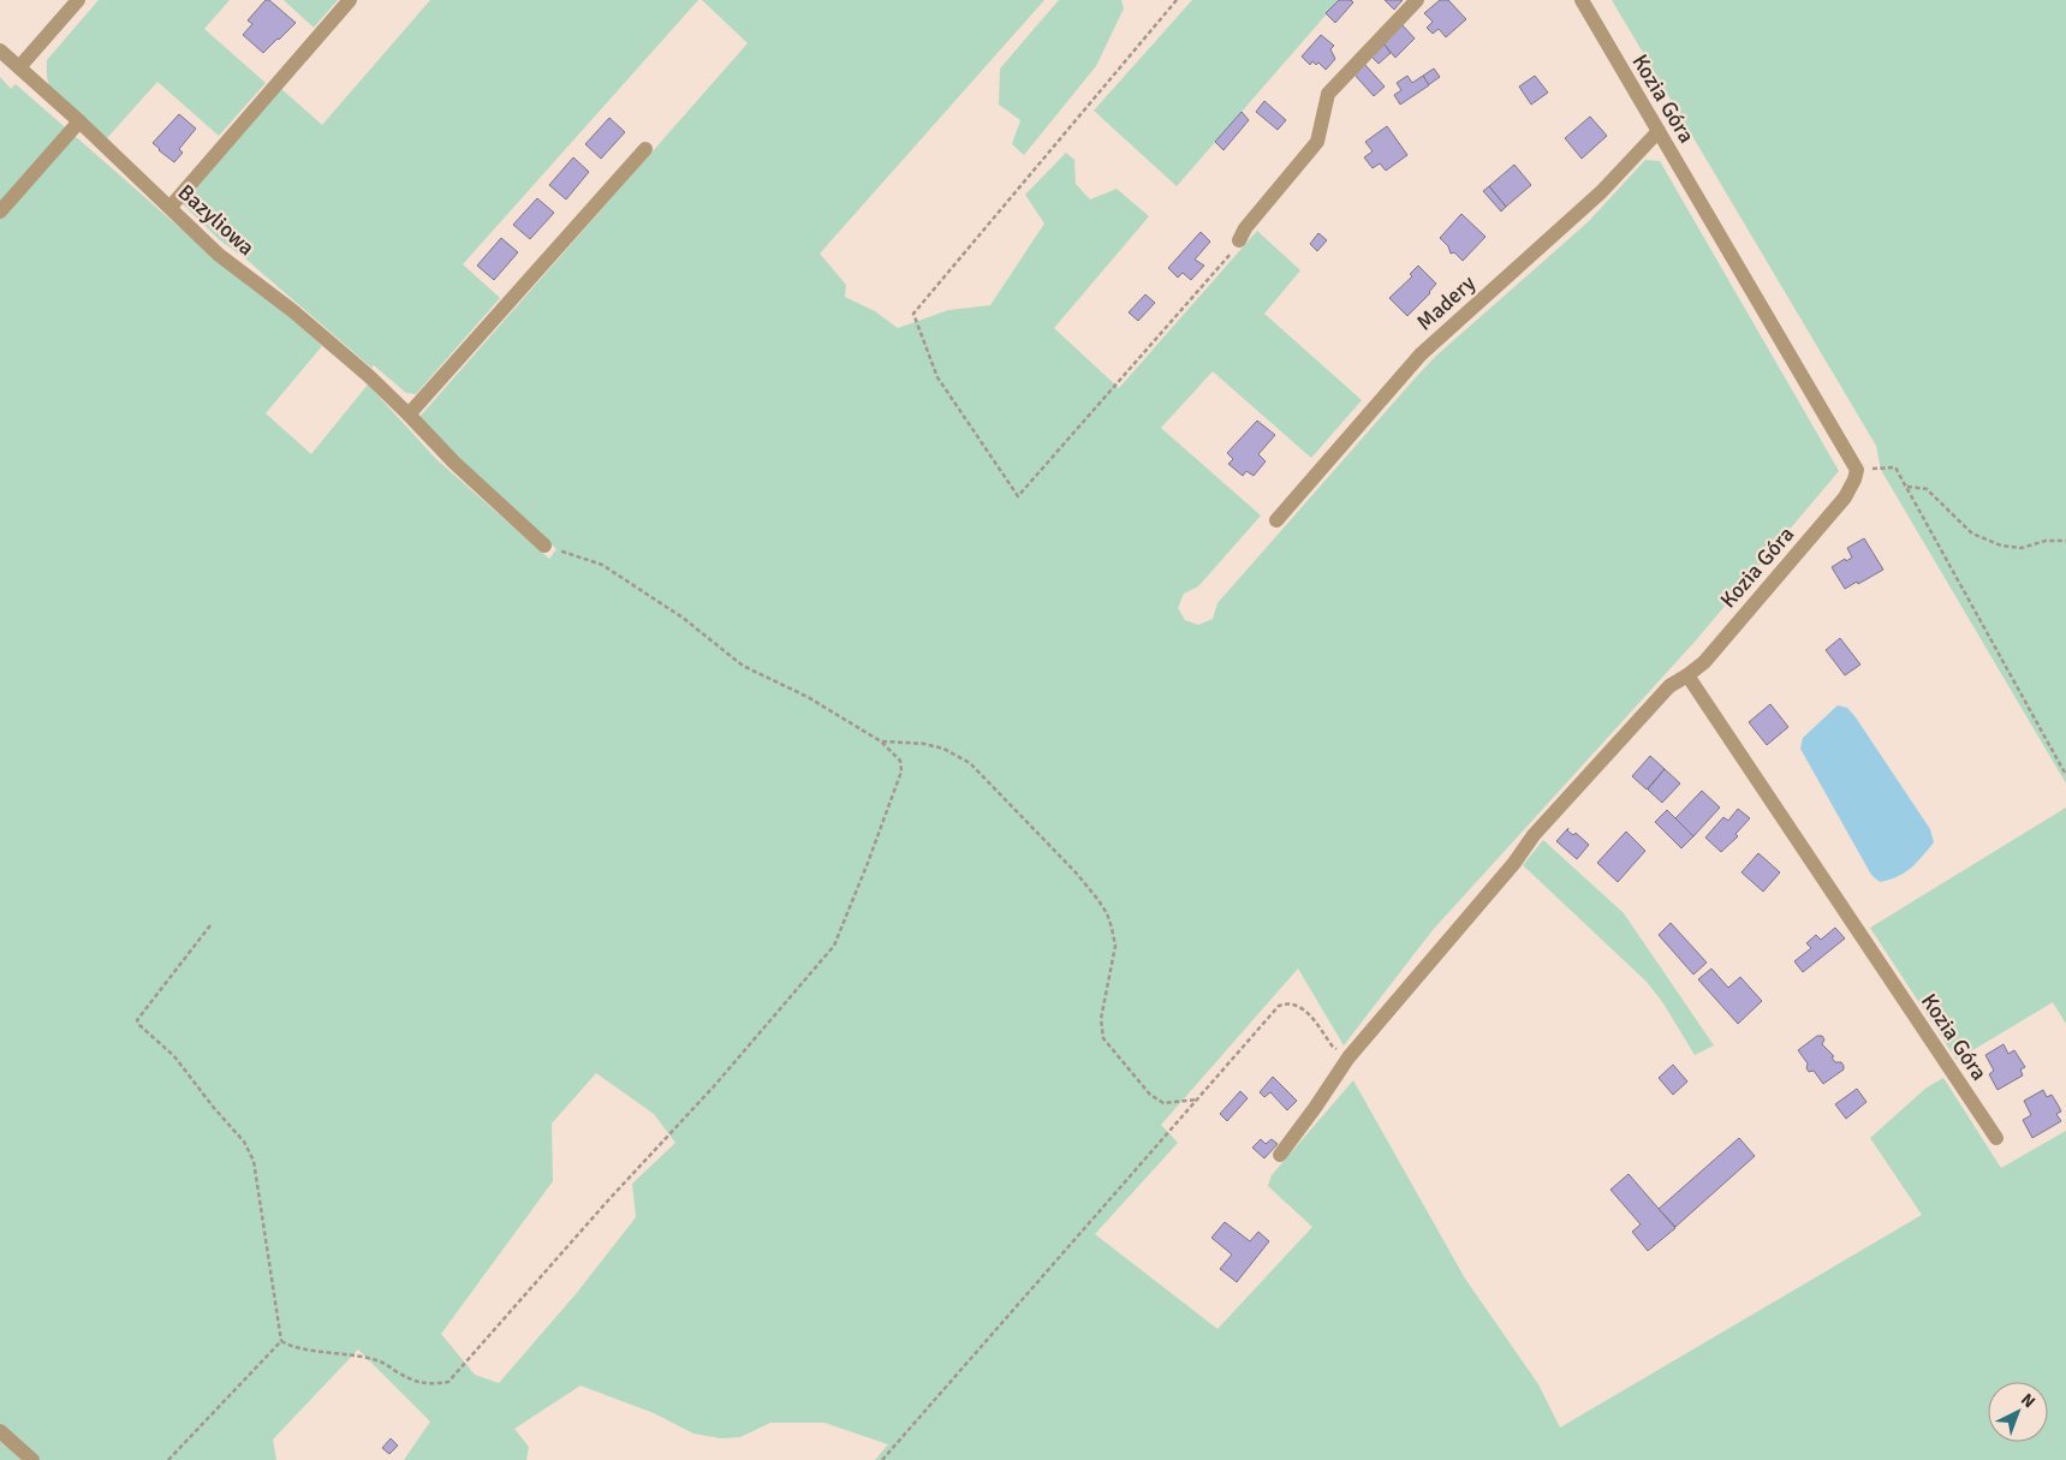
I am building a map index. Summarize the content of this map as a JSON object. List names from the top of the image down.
{
  "streets": {
    "street": ["Kozia Góra", "Bazyliowa", "Madery"]
  },
  "crossings": [
    ["Kozia Góra", "Madery"]
  ],
  "north": "top right"
}
